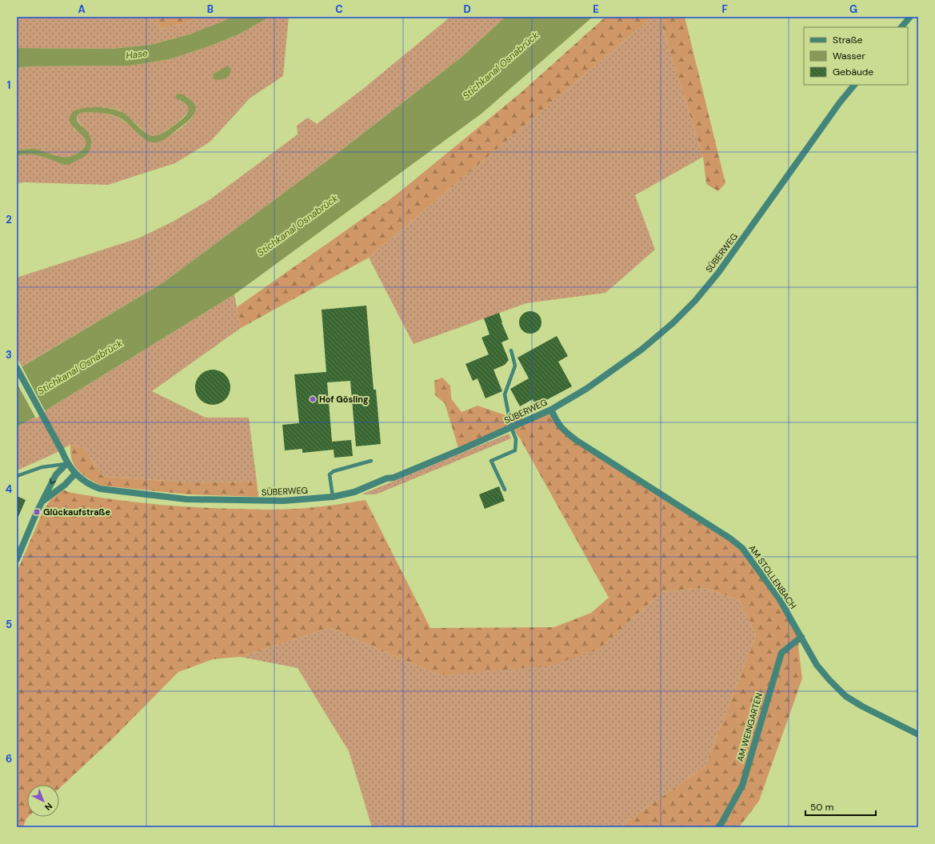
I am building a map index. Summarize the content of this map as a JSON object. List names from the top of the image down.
{
  "streets": {
    "street": ["SÜBERWEG", "AM STOLLENBACH", "AM WEINGARTEN"]
  },
  "crossings": [
    ["SÜBERWEG", "AM STOLLENBACH"],
    ["AM STOLLENBACH", "AM WEINGARTEN"]
  ],
  "water": ["Hase", "Stichkanal Osnabrück"],
  "places": {
    "other": ["Hof Gösling"],
    "transit": ["Glückaufstraße"]
  },
  "legend": ["Straße", "Wasser", "Gebäude"],
  "scale_bar": "50 m",
  "north": "bottom right",
  "grid": {
    "columns": [
      "A",
      "B",
      "C",
      "D",
      "E",
      "F",
      "G"
    ],
    "rows": [
      "1",
      "2",
      "3",
      "4",
      "5",
      "6"
    ]
  }
}
